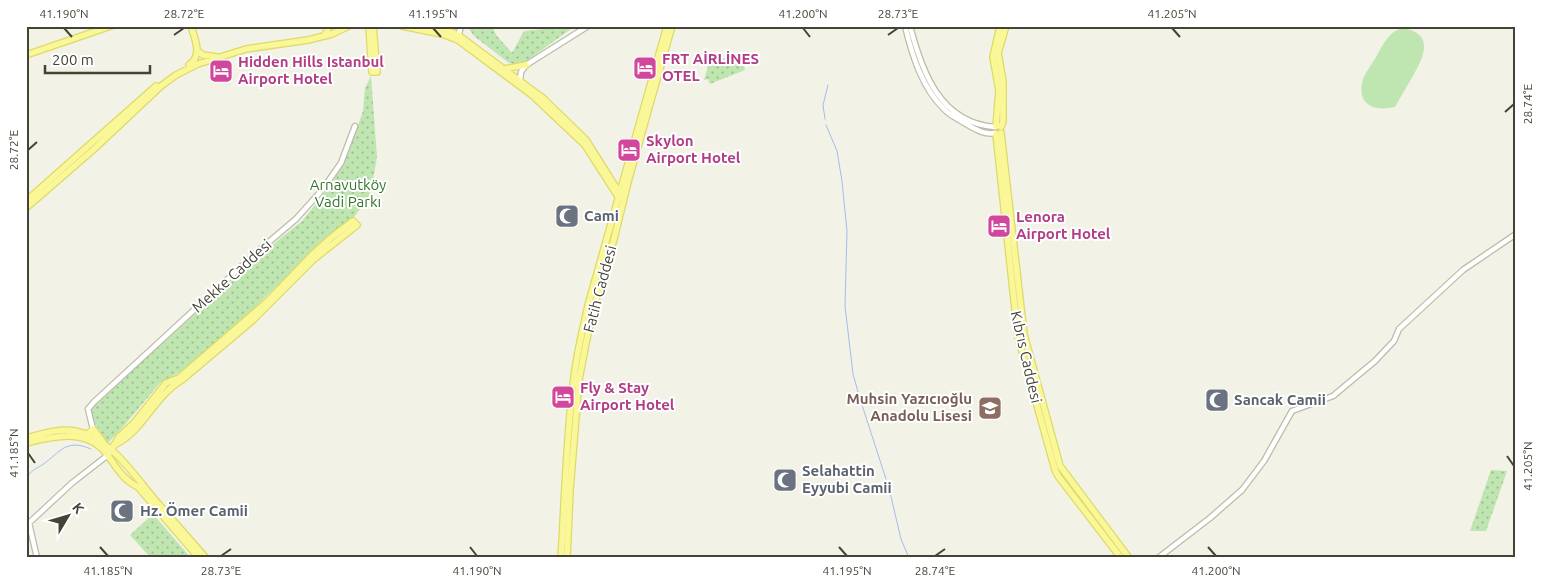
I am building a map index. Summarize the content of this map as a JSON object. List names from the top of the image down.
{
  "streets": {
    "main road": ["Kıbrıs Caddesi"],
    "street": ["Mekke Caddesi"]
  },
  "parks": ["Arnavutköy Vadi Parkı"],
  "places": {
    "hotel": [
      "FRT AİRLİNES OTEL",
      "Hidden Hills Istanbul Airport Hotel",
      "Skylon Airport Hotel",
      "Lenora Airport Hotel",
      "Fly & Stay Airport Hotel"
    ],
    "mosque": [
      "Cami",
      "Sancak Camii",
      "Selahattin Eyyubi Camii",
      "Hz. Ömer Camii"
    ],
    "school or university": ["Muhsin Yazıcıoğlu Anadolu Lisesi"]
  },
  "scale_bar": "200 m",
  "north": "top right",
  "coordinates": [
    "41.190°N",
    "28.72°E",
    "41.195°N",
    "41.200°N",
    "28.73°E",
    "41.205°N",
    "28.74°E",
    "41.185°N"
  ]
}
